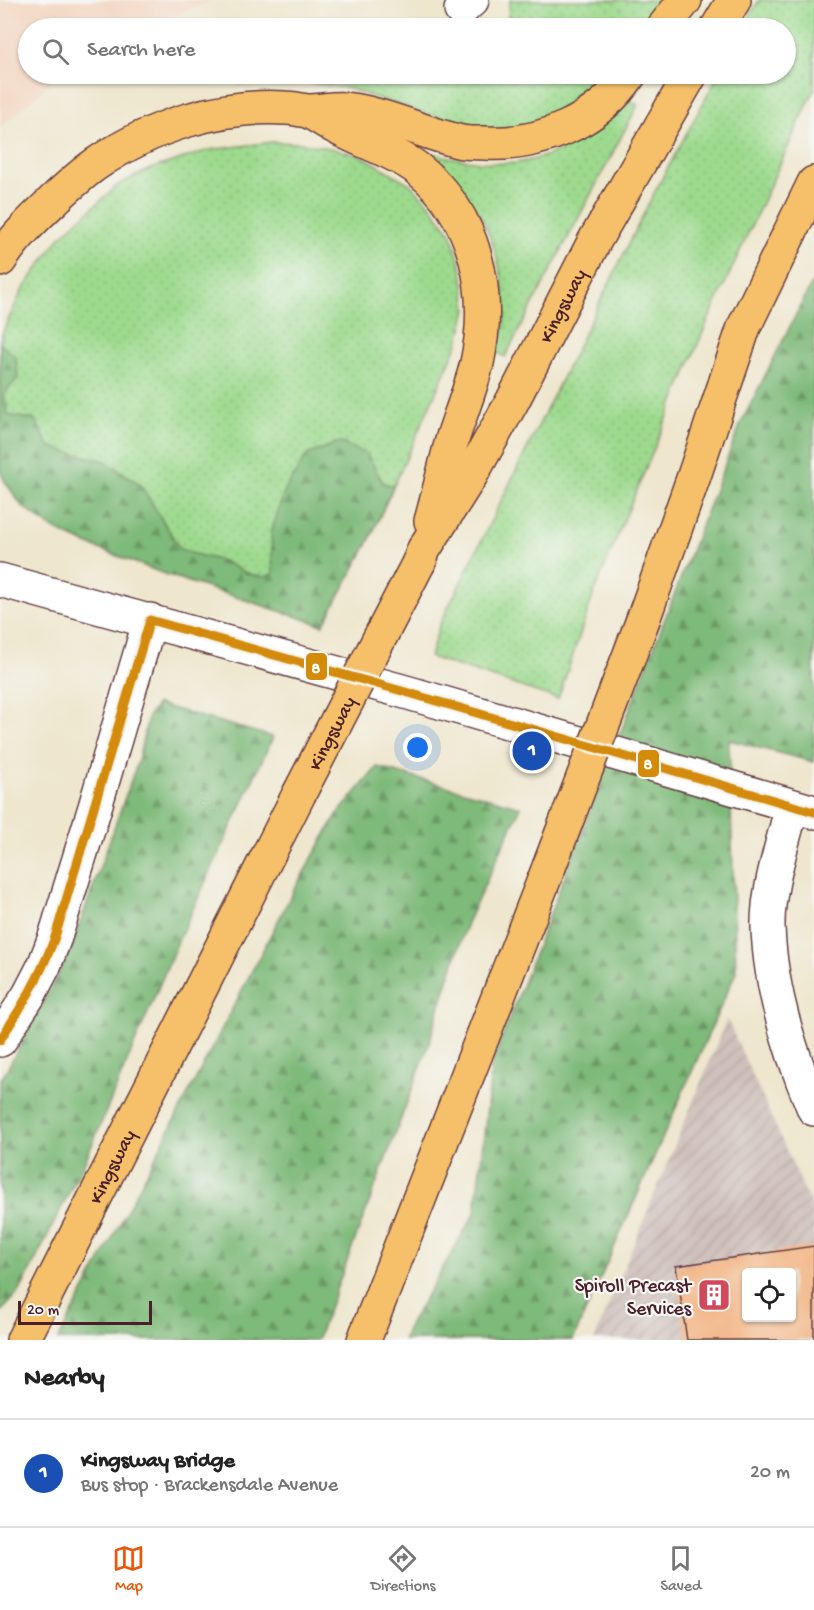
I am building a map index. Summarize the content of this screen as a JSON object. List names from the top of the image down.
{
  "streets": {
    "highway": ["Kingsway"]
  },
  "places": {
    "building": ["Spiroll Precast Services"]
  },
  "lines": ["transit line 8"],
  "scale_bar": "20 m",
  "page": {
    "search": "Search here",
    "pins": "1",
    "scale": "20 m",
    "heading": "Nearby",
    "list": [
      {
        "mark": "1",
        "name": "Kingsway Bridge",
        "note": "Bus stop · Brackensdale Avenue",
        "value": "20 m"
      }
    ],
    "nav": ["Map", "Directions", "Saved"]
  }
}
